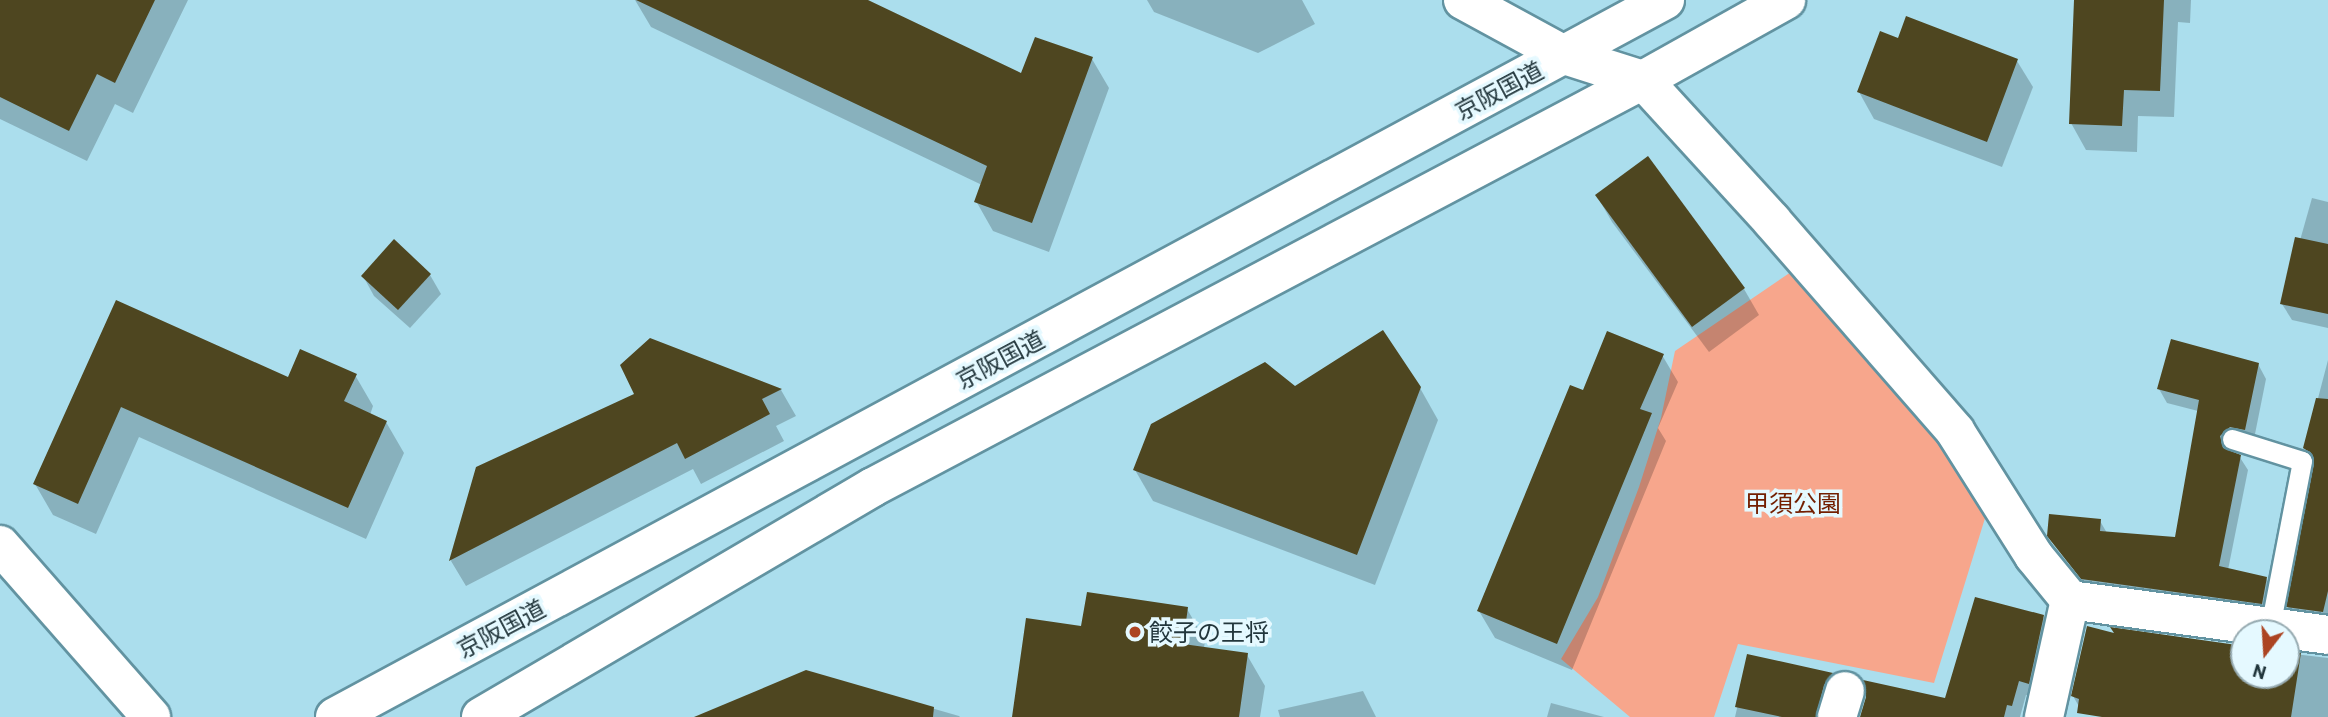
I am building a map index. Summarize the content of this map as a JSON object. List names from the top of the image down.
{
  "streets": {
    "main road": ["京阪国道"]
  },
  "parks": ["甲須公園"],
  "places": ["餃子の王将"],
  "north": "bottom"
}
